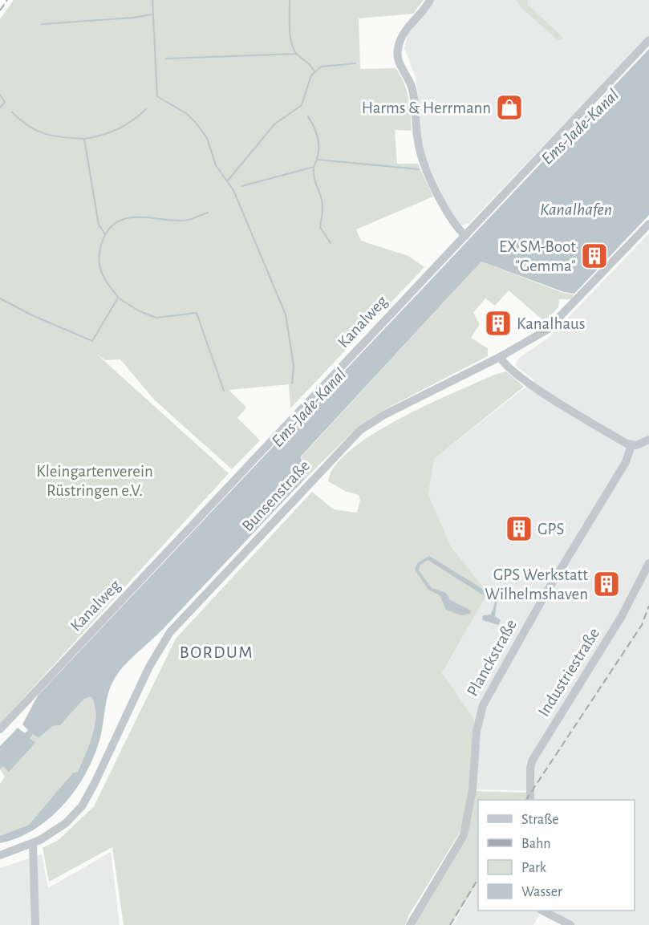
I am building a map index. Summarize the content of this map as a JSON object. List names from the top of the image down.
{
  "streets": {
    "street": [
      "Kanalweg",
      "Bunsenstraße",
      "Planckstraße",
      "Industriestraße"
    ]
  },
  "districts": ["BORDUM"],
  "water": ["Ems-Jade-Kanal", "Kanalhafen"],
  "parks": ["Kleingartenverein Rüstringen e.V."],
  "places": {
    "shop": ["Harms & Herrmann"],
    "building": [
      "EX SM-Boot \"Gemma\"",
      "Kanalhaus",
      "GPS",
      "GPS Werkstatt Wilhelmshaven"
    ]
  },
  "legend": [
    "Straße",
    "Bahn",
    "Park",
    "Wasser"
  ]
}
